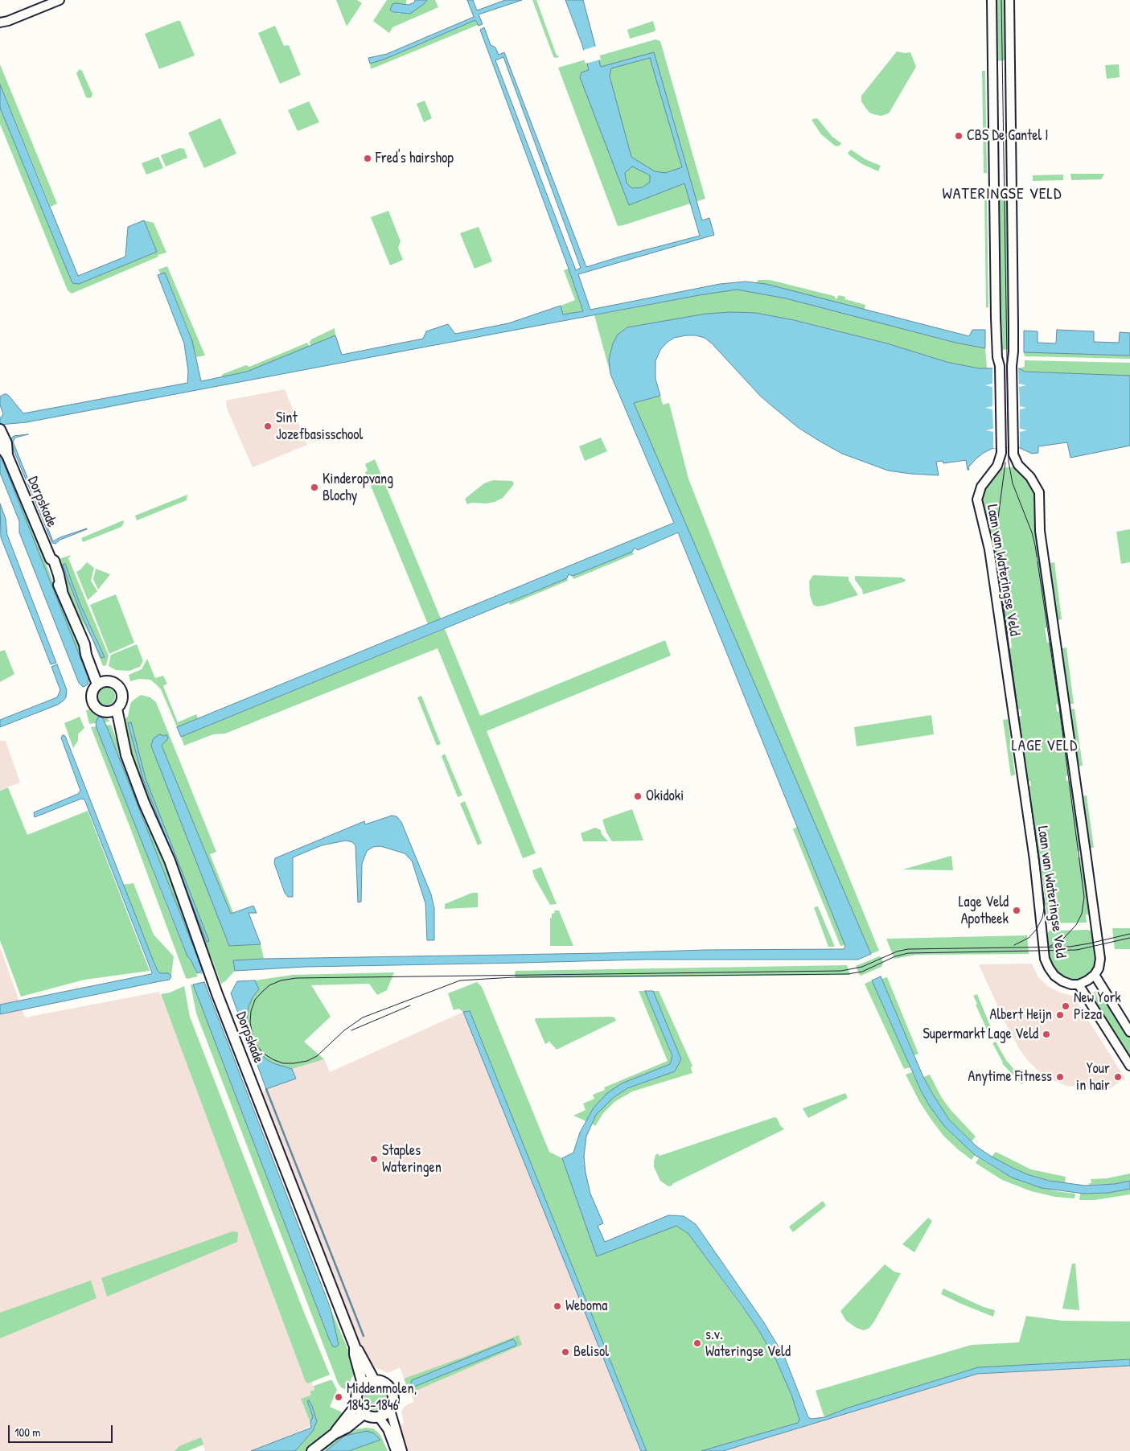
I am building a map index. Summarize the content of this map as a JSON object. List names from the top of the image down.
{
  "streets": {
    "main road": ["Dorpskade"],
    "street": ["Laan van Wateringse Veld"]
  },
  "districts": ["WATERINGSE VELD", "LAGE VELD"],
  "places": [
    "CBS De Gantel I",
    "Fred's hairshop",
    "Sint Jozefbasisschool",
    "Kinderopvang Blochy",
    "Okidoki",
    "Lage Veld Apotheek",
    "New York Pizza",
    "Albert Heijn",
    "Supermarkt Lage Veld",
    "Anytime Fitness",
    "Your in hair",
    "Staples Wateringen",
    "Weboma",
    "s.v. Wateringse Veld",
    "Belisol",
    "Middenmolen, 1843-1846"
  ],
  "scale_bar": "100 m"
}
